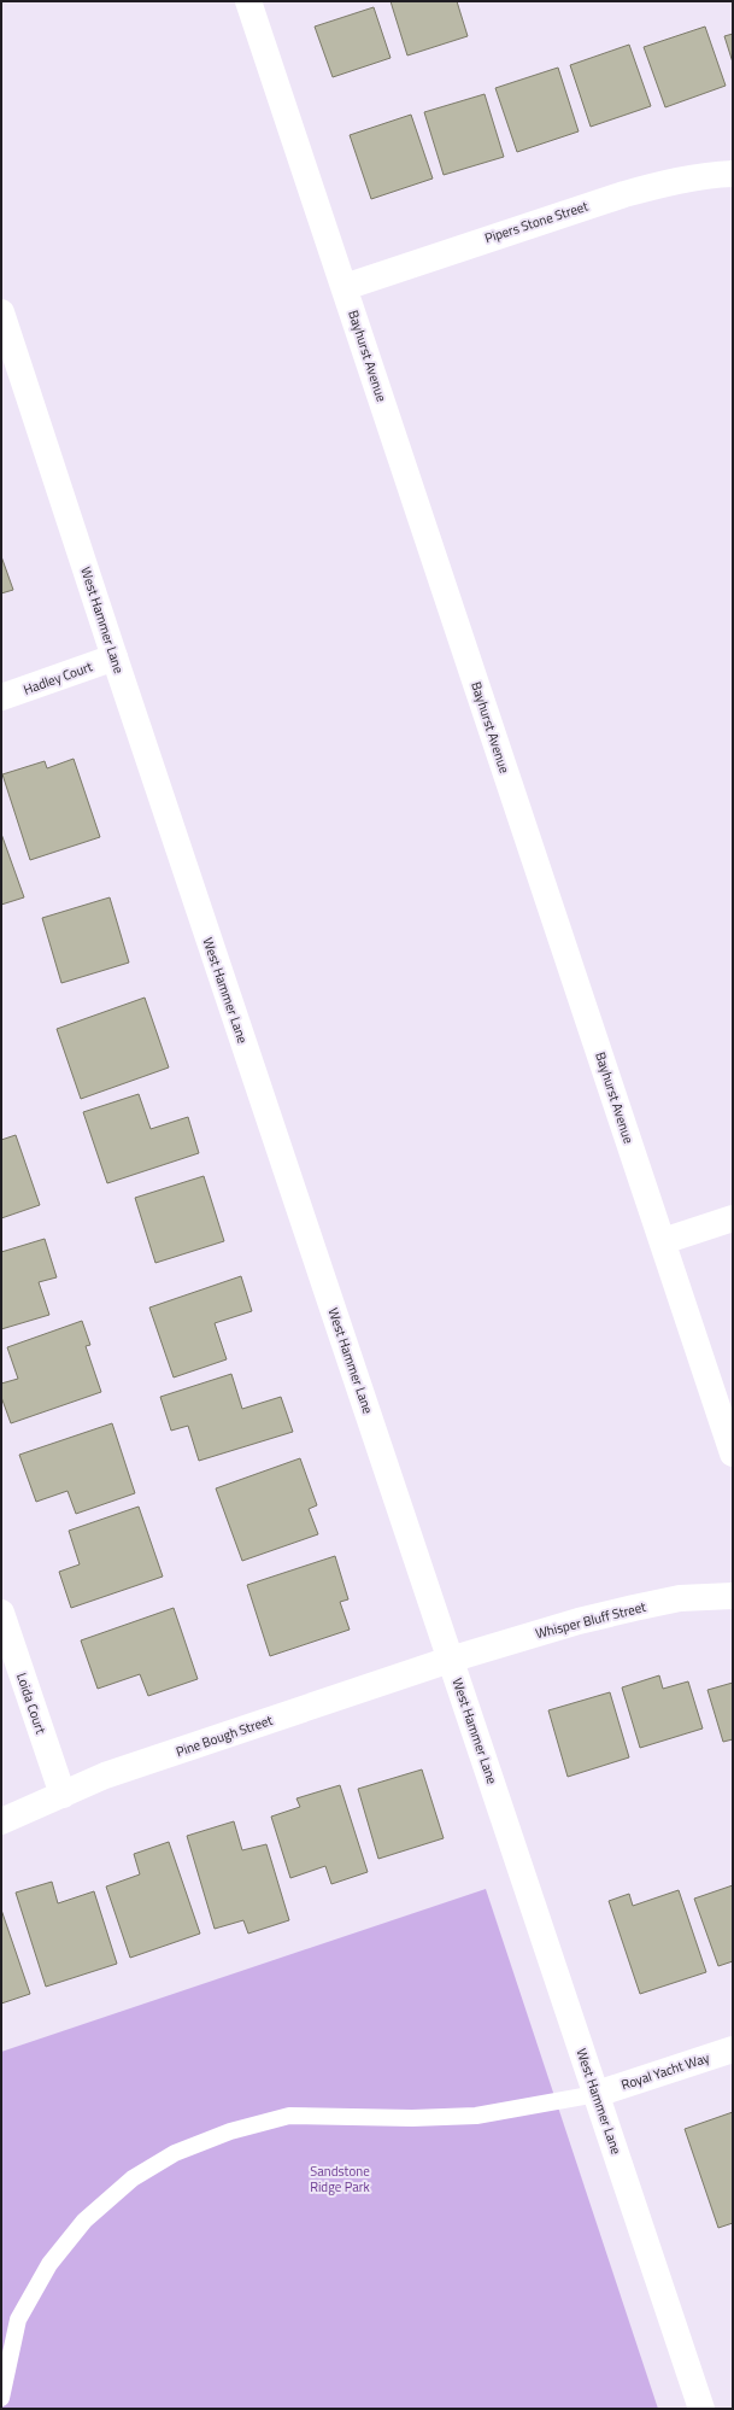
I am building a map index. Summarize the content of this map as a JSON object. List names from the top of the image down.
{
  "streets": {
    "street": [
      "Pipers Stone Street",
      "Bayhurst Avenue",
      "West Hammer Lane",
      "Hadley Court",
      "Whisper Bluff Street",
      "Loida Court",
      "Pine Bough Street",
      "Royal Yacht Way"
    ]
  },
  "crossings": [
    ["Pipers Stone Street", "Bayhurst Avenue"],
    ["West Hammer Lane", "Hadley Court"],
    ["West Hammer Lane", "Whisper Bluff Street"],
    ["West Hammer Lane", "Pine Bough Street"],
    ["West Hammer Lane", "Royal Yacht Way"],
    ["Whisper Bluff Street", "Pine Bough Street"],
    ["Loida Court", "Pine Bough Street"]
  ],
  "parks": ["Sandstone Ridge Park"]
}
